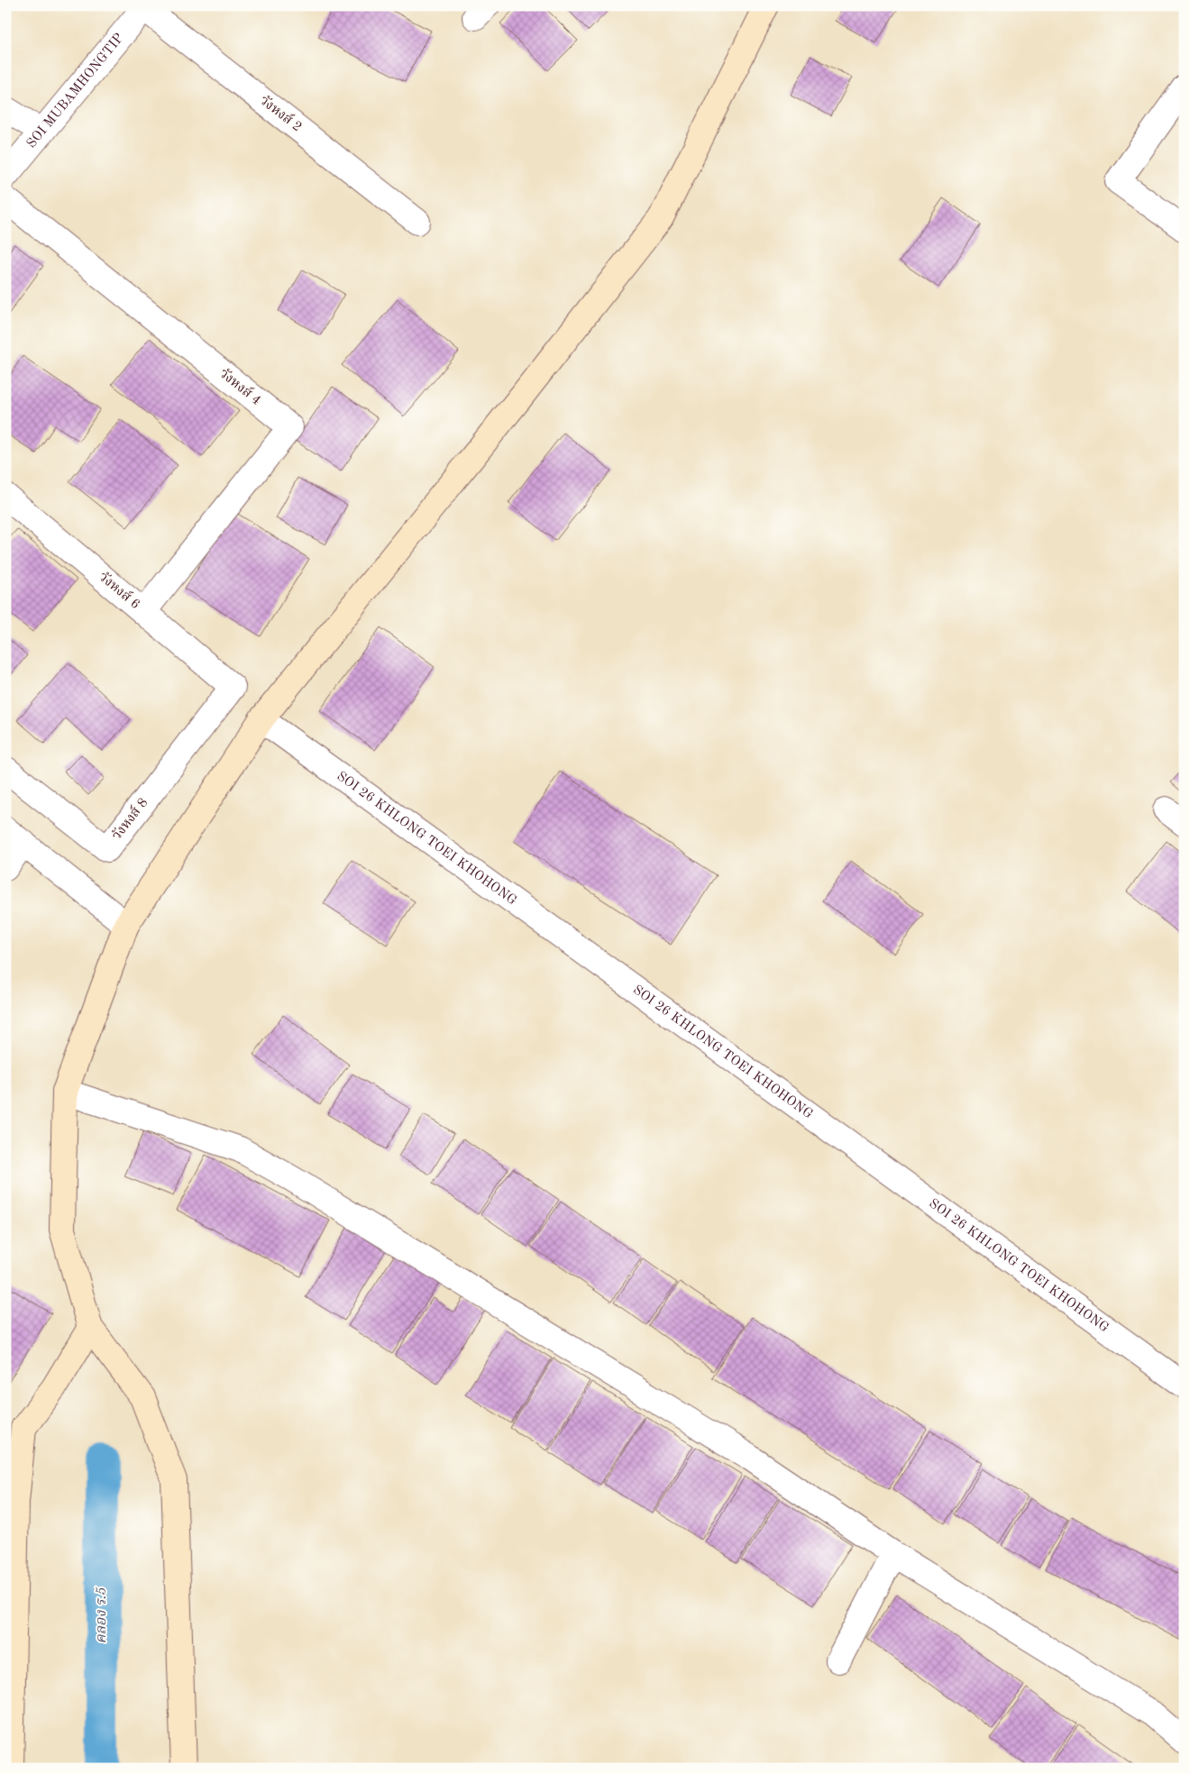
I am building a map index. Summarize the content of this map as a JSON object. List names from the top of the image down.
{
  "streets": {
    "street": [
      "SOI MUBAMHONGTIP",
      "วังหงส์ 2",
      "วังหงส์ 4",
      "วังหงส์ 6",
      "วังหงส์ 8",
      "SOI 26 KHLONG TOEI KHOHONG"
    ]
  },
  "crossings": [
    ["SOI MUBAMHONGTIP", "วังหงส์ 2"],
    ["วังหงส์ 4", "วังหงส์ 6"],
    ["วังหงส์ 6", "วังหงส์ 8"]
  ],
  "water": ["คลอง ร.5"]
}
